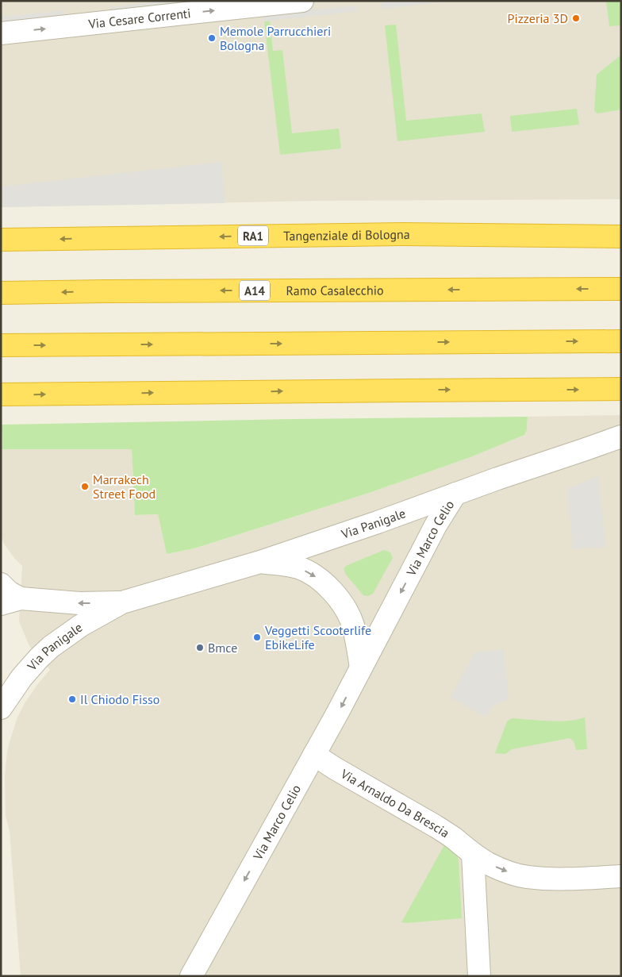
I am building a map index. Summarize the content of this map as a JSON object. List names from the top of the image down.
{
  "streets": {
    "highway": [
      "Tangenziale di Bologna",
      "RA1",
      "Ramo Casalecchio",
      "A14"
    ],
    "street": [
      "Via Cesare Correnti",
      "Via Panigale",
      "Via Marco Celio",
      "Via Arnaldo Da Brescia"
    ]
  },
  "crossings": [
    ["Tangenziale di Bologna", "RA1"],
    ["Via Panigale", "Via Marco Celio"],
    ["Via Marco Celio", "Via Arnaldo Da Brescia"]
  ],
  "one_way": ["Via Cesare Correnti", "Via Marco Celio", "Via Arnaldo Da Brescia"],
  "places": [
    "Pizzeria 3D",
    "Memole Parrucchieri Bologna",
    "Marrakech Street Food",
    "Veggetti Scooterlife EbikeLife",
    "Bmce",
    "Il Chiodo Fisso"
  ]
}
